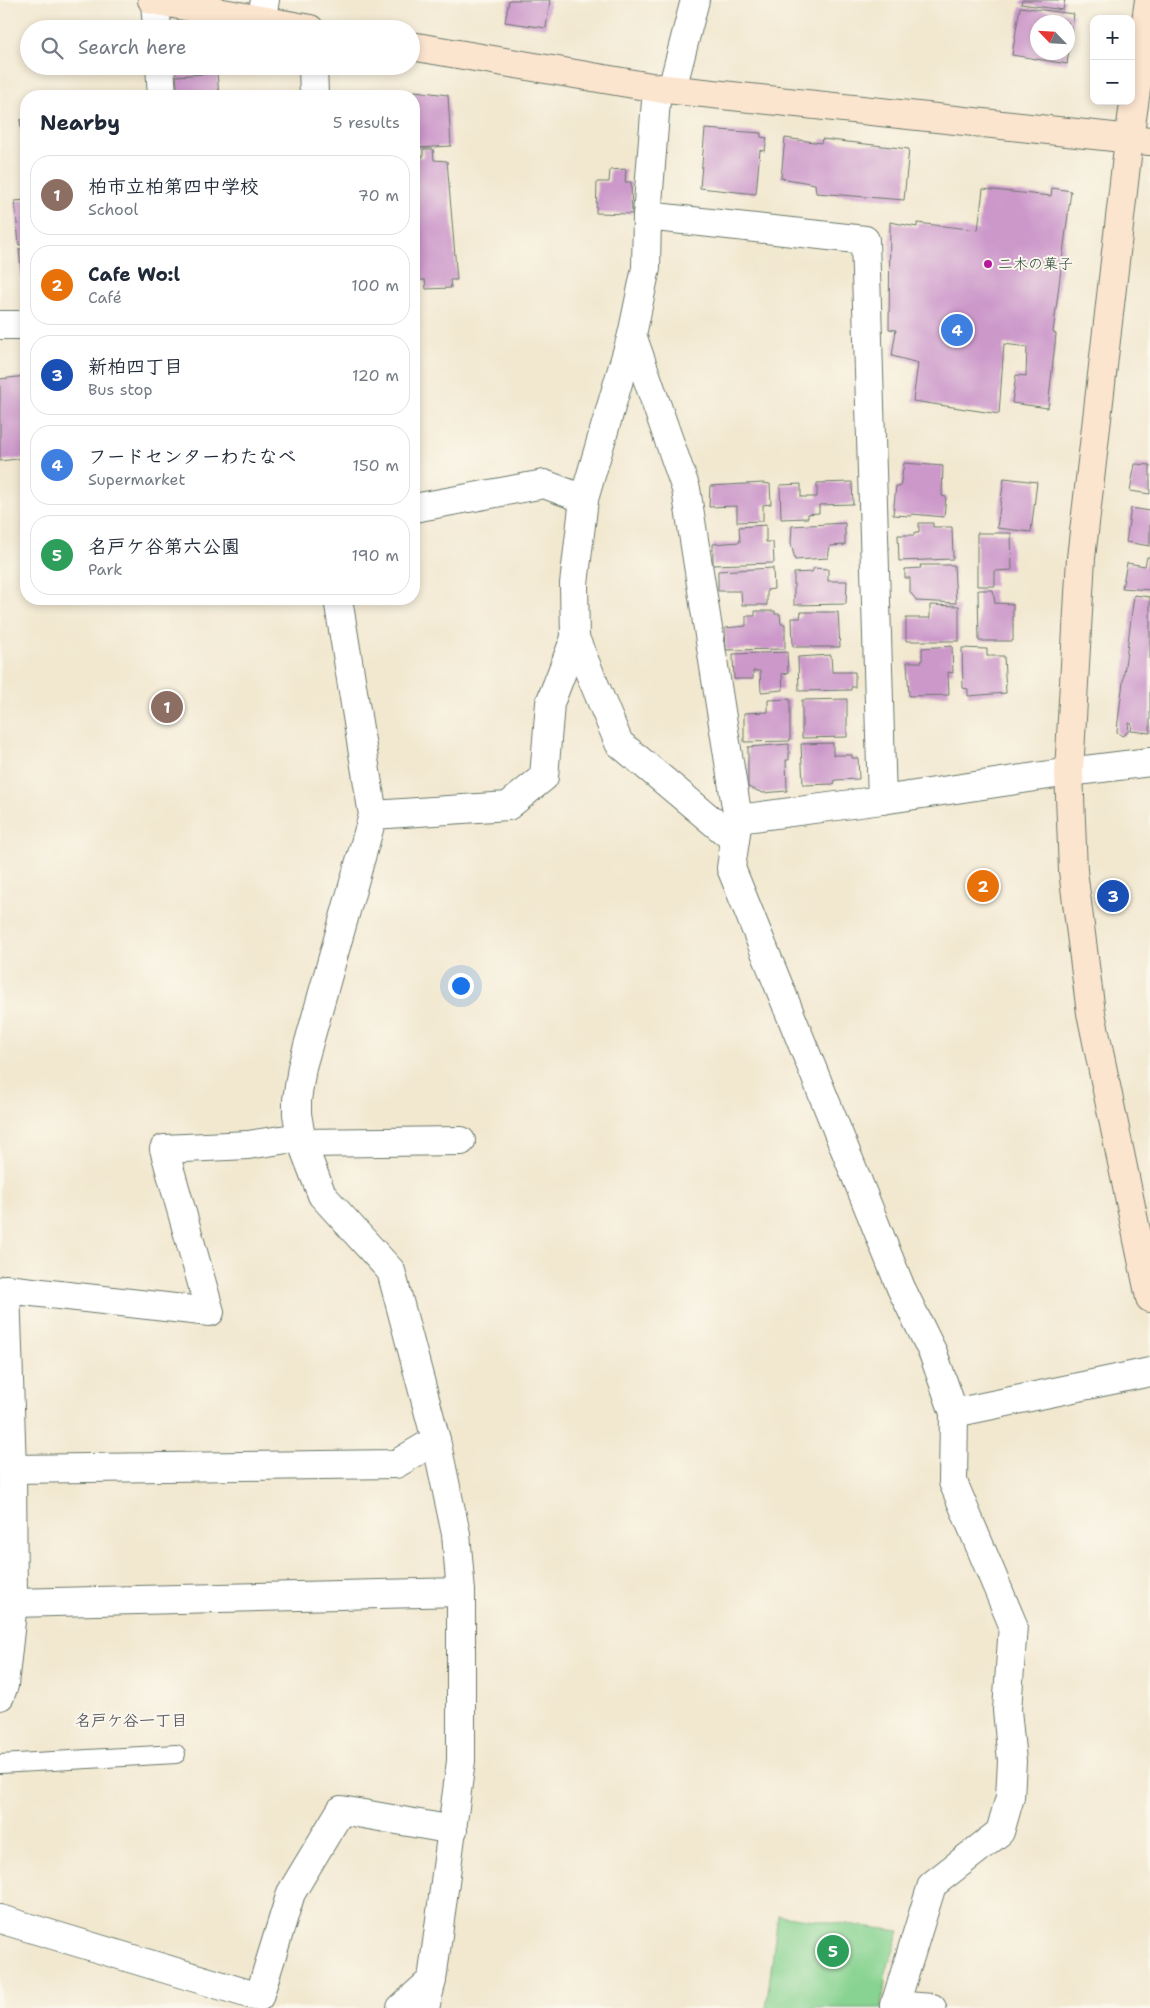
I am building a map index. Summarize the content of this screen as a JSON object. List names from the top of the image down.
{
  "districts": ["名戸ケ谷一丁目"],
  "places": ["二木の菓子"],
  "north": "top left",
  "page": {
    "map_buttons": ["+", "−"],
    "search": "Search here",
    "heading": ["Nearby", "5 results"],
    "list": [
      {
        "mark": "1",
        "name": "柏市立柏第四中学校",
        "note": "School",
        "value": "70 m"
      },
      {
        "mark": "2",
        "name": "Cafe Wo:l",
        "note": "Café",
        "value": "100 m"
      },
      {
        "mark": "3",
        "name": "新柏四丁目",
        "note": "Bus stop",
        "value": "120 m"
      },
      {
        "mark": "4",
        "name": "フードセンターわたなべ",
        "note": "Supermarket",
        "value": "150 m"
      },
      {
        "mark": "5",
        "name": "名戸ケ谷第六公園",
        "note": "Park",
        "value": "190 m"
      }
    ],
    "pins": [
      "4",
      "1",
      "2",
      "3",
      "5"
    ]
  }
}
